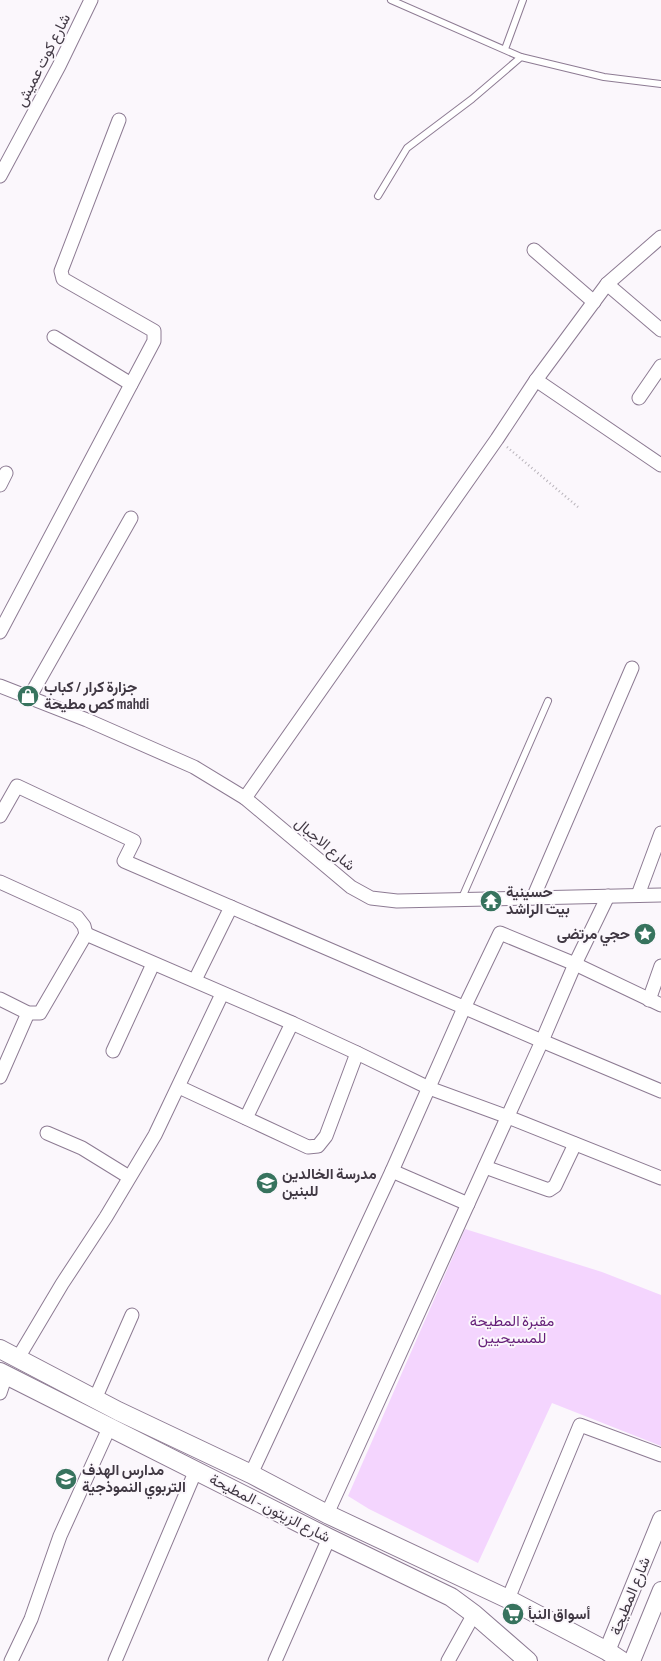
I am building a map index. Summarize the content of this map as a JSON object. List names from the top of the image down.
{
  "streets": {
    "main road": ["شارع الزيتون - المطيحة"],
    "street": ["شارع كوت عميش", "شارع الاجبال", "شارع المطيحة"]
  },
  "crossings": [
    ["شارع الزيتون - المطيحة", "شارع المطيحة"]
  ],
  "parks": ["مقبرة المطيحة للمسيحيين"],
  "places": {
    "shop": ["جزارة كرار / كباب كص مطيحة mahdi"],
    "temple": ["حسينية بيت الراشد"],
    "place": ["حجي مرتضى"],
    "school or university": ["مدرسة الخالدين للبنين", "مدارس الهدف التربوي النموذجية"],
    "supermarket": ["أسواق النبأ"]
  }
}
